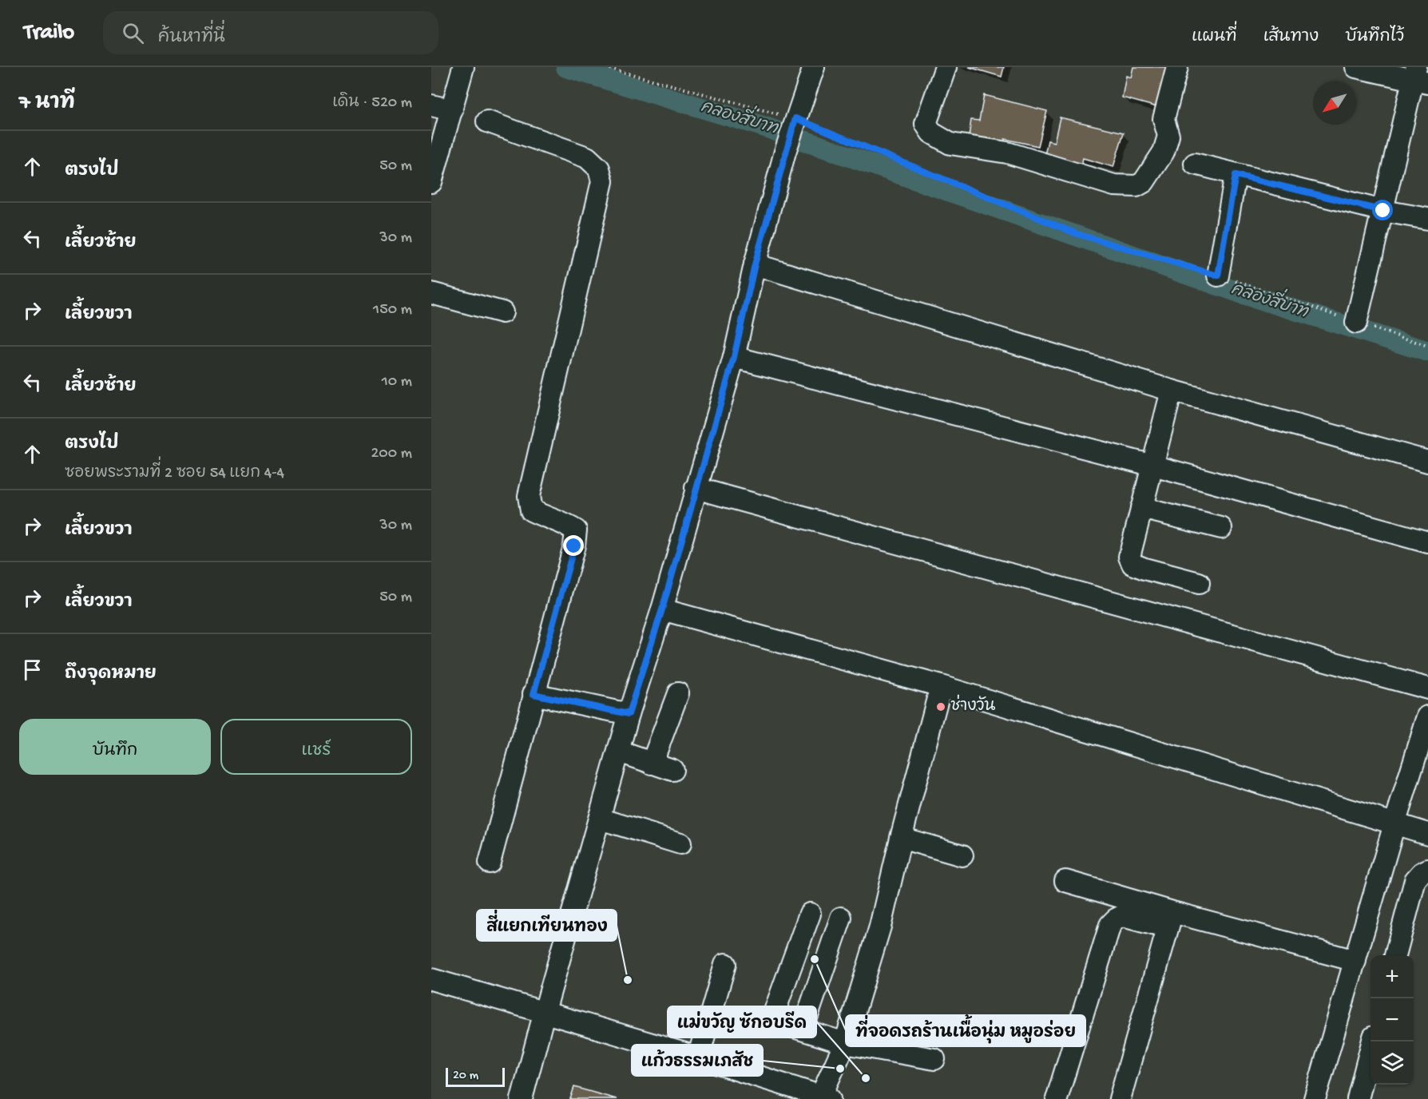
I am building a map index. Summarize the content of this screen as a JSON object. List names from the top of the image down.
{
  "water": ["คลองสี่บาท"],
  "places": [
    "ช่างวัน",
    "ที่จอดรถร้านเนื้อนุ่ม หมูอร่อย",
    "สี่แยกเทียนทอง",
    "แก้วธรรมเภสัช",
    "แม่ขวัญ ซักอบรีด"
  ],
  "scale_bar": "20 m",
  "north": "bottom left",
  "page": {
    "header": "Trailo",
    "search": "ค้นหาที่นี่",
    "nav": ["แผนที่", "เส้นทาง", "บันทึกไว้"],
    "heading": ["7 นาที", "เดิน · 520 m"],
    "list": [
      ["ตรงไป", "50 m"],
      ["เลี้ยวซ้าย", "30 m"],
      ["เลี้ยวขวา", "150 m"],
      ["เลี้ยวซ้าย", "10 m"],
      ["ตรงไป", "ซอยพระรามที่ 2 ซอย 54 แยก 4-4", "200 m"],
      ["เลี้ยวขวา", "30 m"],
      ["เลี้ยวขวา", "50 m"],
      "ถึงจุดหมาย"
    ],
    "buttons": ["บันทึก", "แชร์"],
    "map_buttons": ["+", "−"],
    "scale": "20 m"
  }
}
